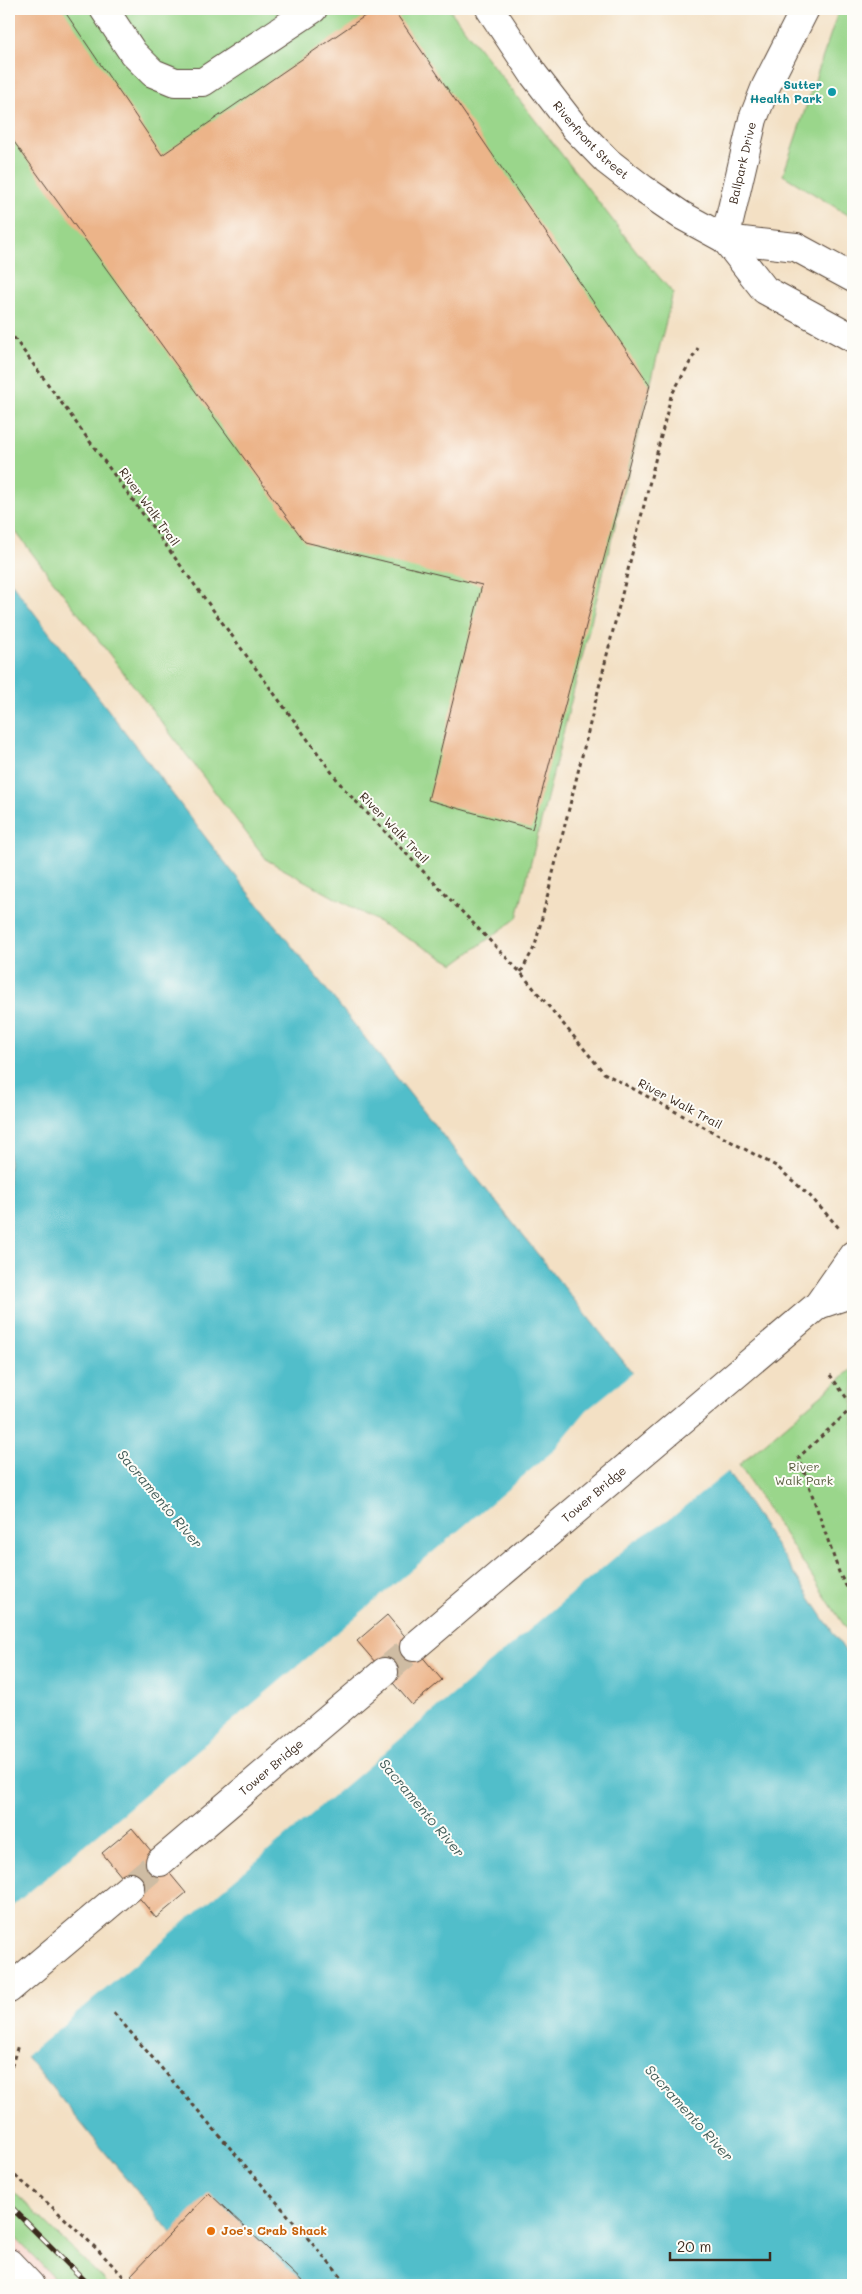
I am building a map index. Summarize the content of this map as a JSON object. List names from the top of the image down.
{
  "streets": {
    "main road": ["Riverfront Street", "Ballpark Drive", "Tower Bridge"],
    "path": ["River Walk Trail"]
  },
  "crossings": [
    ["Riverfront Street", "Ballpark Drive"]
  ],
  "water": ["Sacramento River"],
  "parks": ["River Walk Park"],
  "places": ["Sutter Health Park", "Joe's Crab Shack"],
  "scale_bar": "20 m"
}
